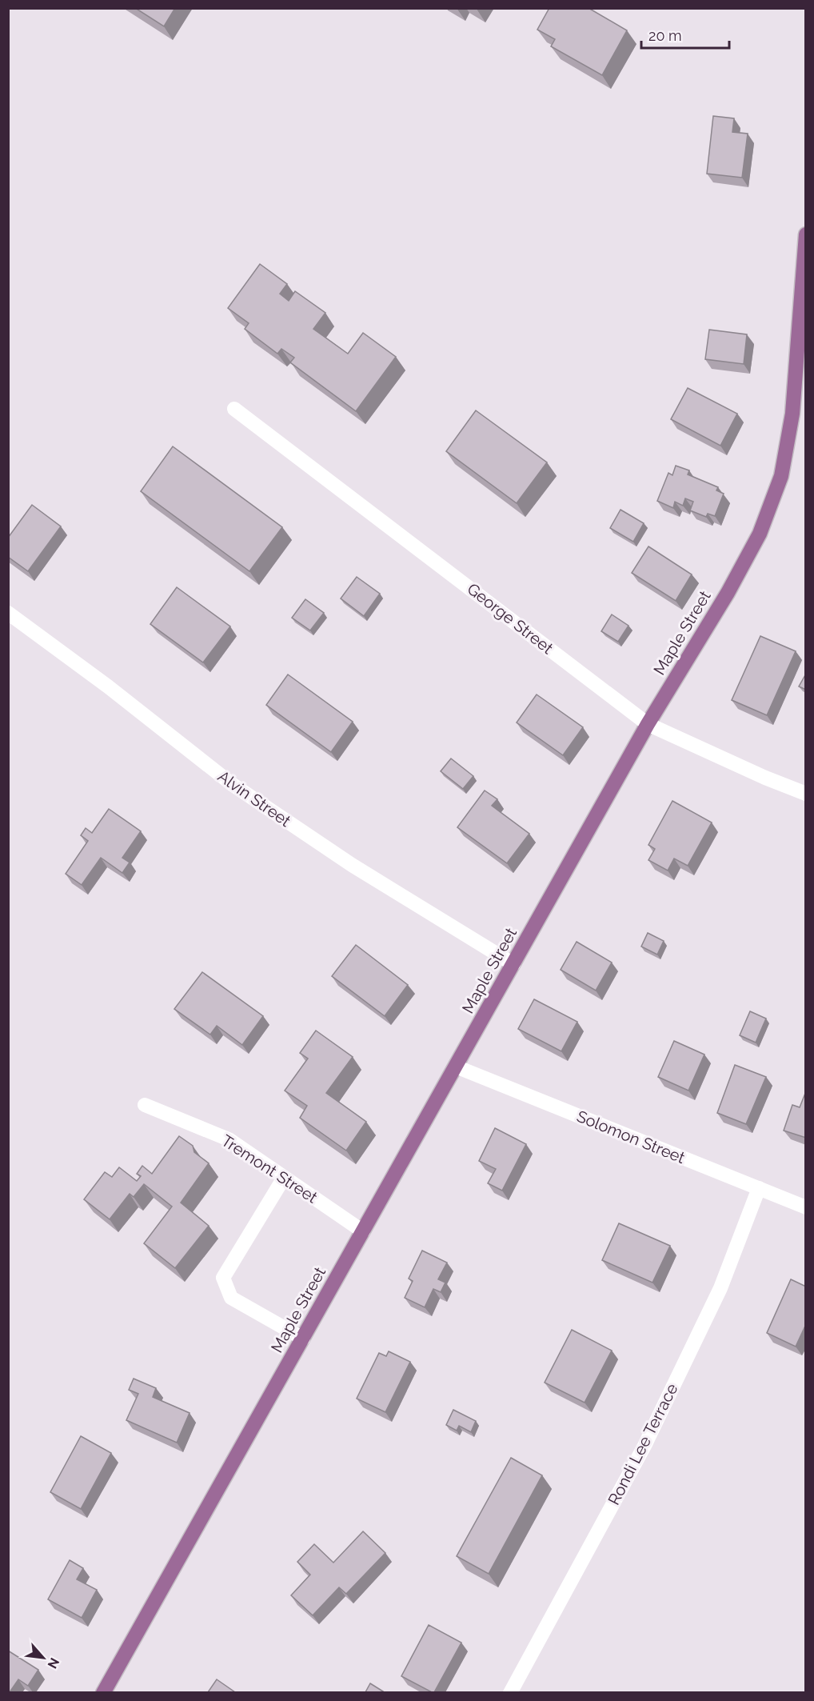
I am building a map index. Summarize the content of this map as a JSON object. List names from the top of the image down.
{
  "streets": {
    "main road": ["Maple Street"],
    "street": [
      "George Street",
      "Alvin Street",
      "Solomon Street",
      "Tremont Street",
      "Rondi Lee Terrace"
    ]
  },
  "crossings": [
    ["George Street", "Maple Street"],
    ["Maple Street", "Alvin Street"],
    ["Maple Street", "Solomon Street"],
    ["Maple Street", "Tremont Street"],
    ["Solomon Street", "Rondi Lee Terrace"]
  ],
  "scale_bar": "20 m",
  "north": "bottom right"
}
